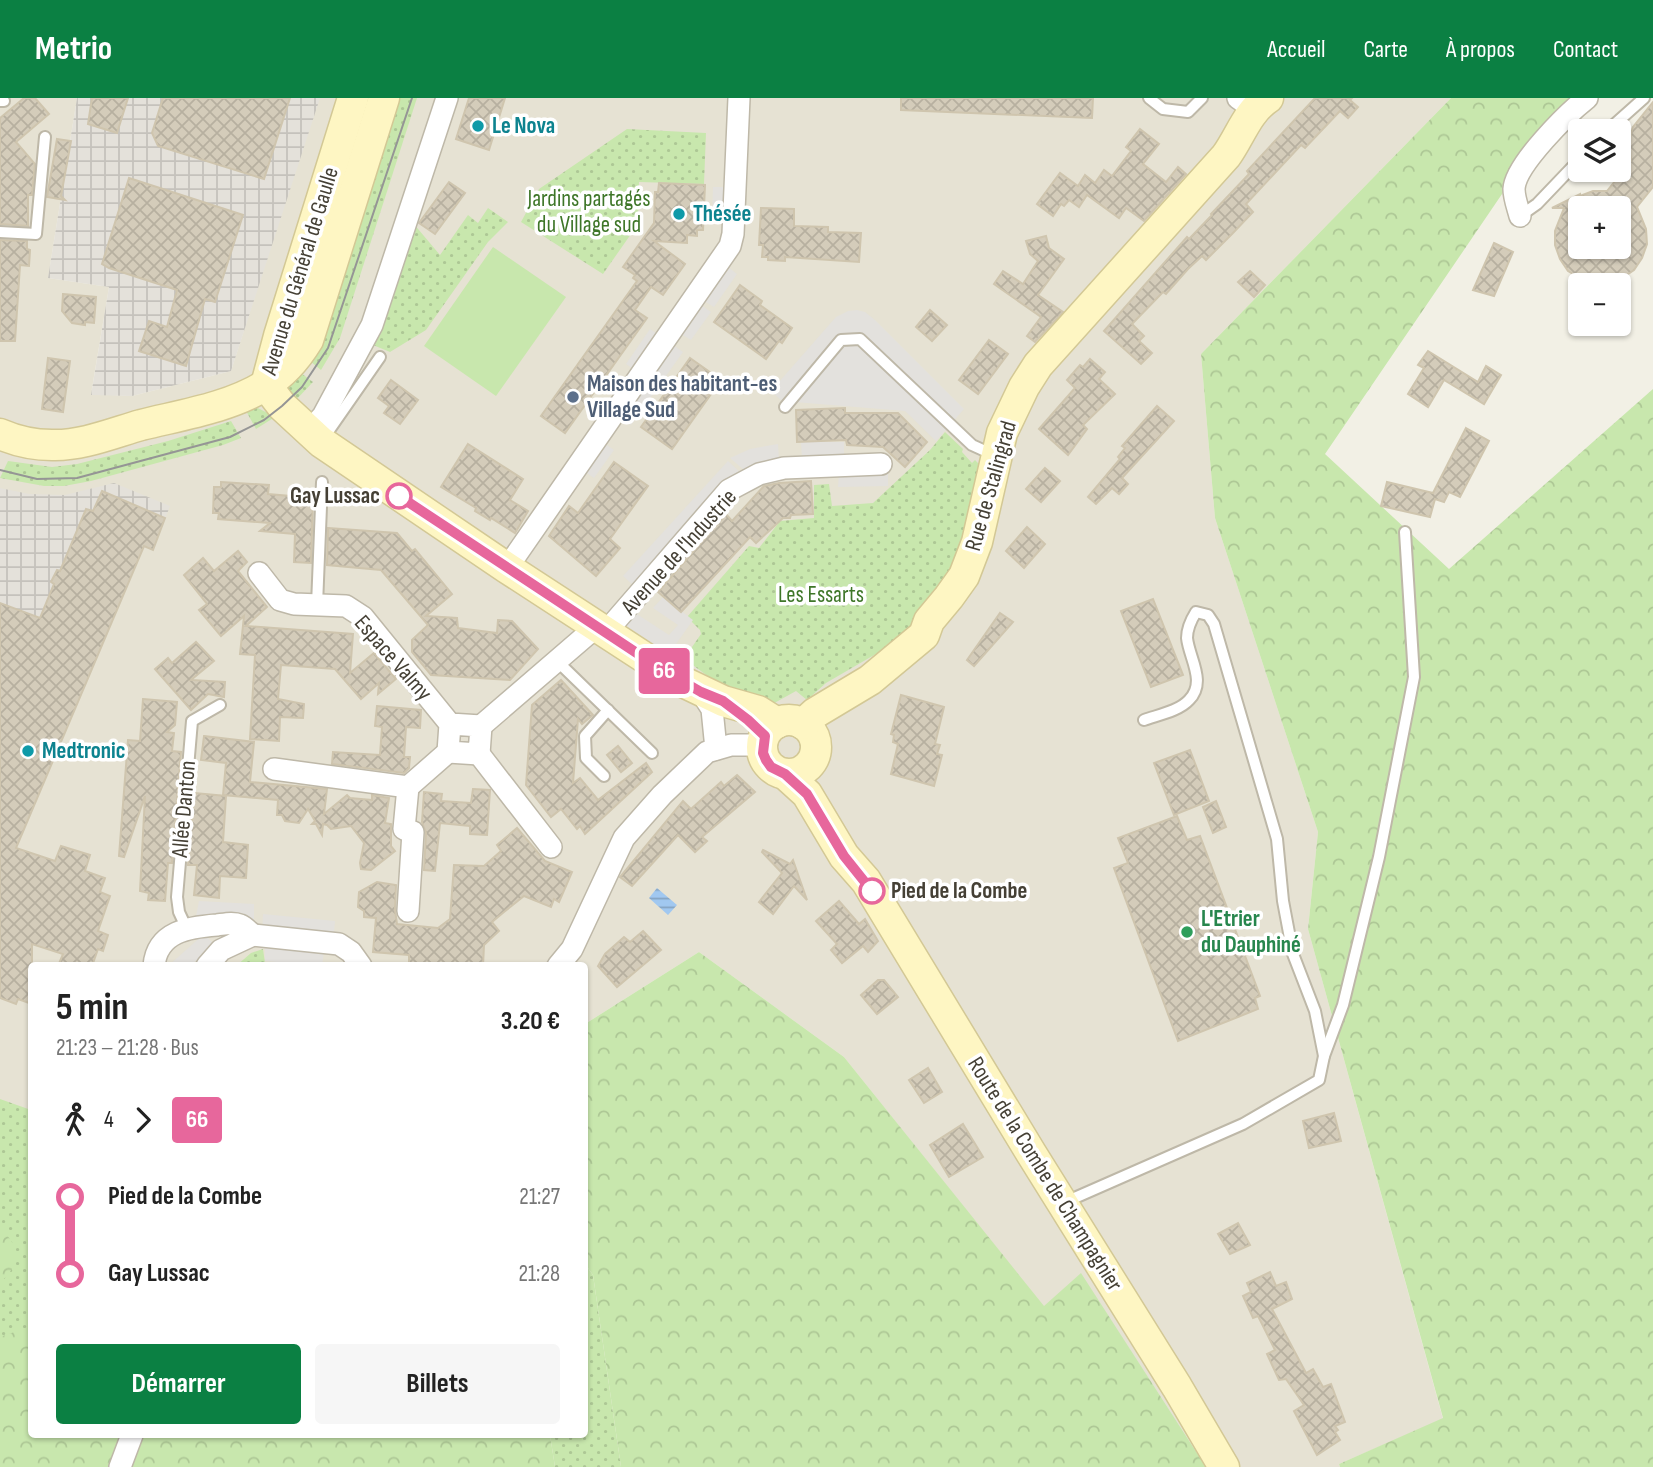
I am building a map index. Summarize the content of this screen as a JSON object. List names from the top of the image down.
{
  "streets": {
    "street": [
      "Avenue du Général de Gaulle",
      "Rue de Stalingrad",
      "Avenue de l'Industrie",
      "Espace Valmy",
      "Route de la Combe de Champagnier"
    ],
    "lane": ["Allée Danton"]
  },
  "crossings": [
    ["Avenue du Général de Gaulle", "Avenue de l'Industrie"],
    ["Rue de Stalingrad", "Avenue de l'Industrie"],
    ["Rue de Stalingrad", "Route de la Combe de Champagnier"],
    ["Avenue de l'Industrie", "Route de la Combe de Champagnier"]
  ],
  "parks": ["Jardins partagés du Village sud", "Les Essarts"],
  "places": [
    "Le Nova",
    "Thésée",
    "Maison des habitant-es Village Sud",
    "Gay Lussac",
    "Medtronic",
    "Pied de la Combe",
    "L'Etrier du Dauphiné"
  ],
  "lines": ["bus line 66"],
  "page": {
    "header": "Metrio",
    "nav": [
      "Accueil",
      "Carte",
      "À propos",
      "Contact"
    ],
    "on_map": "66",
    "map_buttons": ["+", "−"],
    "heading": ["5 min", "21:23 – 21:28 · Bus", "3.20 €"],
    "legs": ["4", "66"],
    "list": [
      {
        "name": "Pied de la Combe",
        "value": "21:27"
      },
      {
        "name": "Gay Lussac",
        "value": "21:28"
      }
    ],
    "buttons": ["Démarrer", "Billets"]
  }
}
